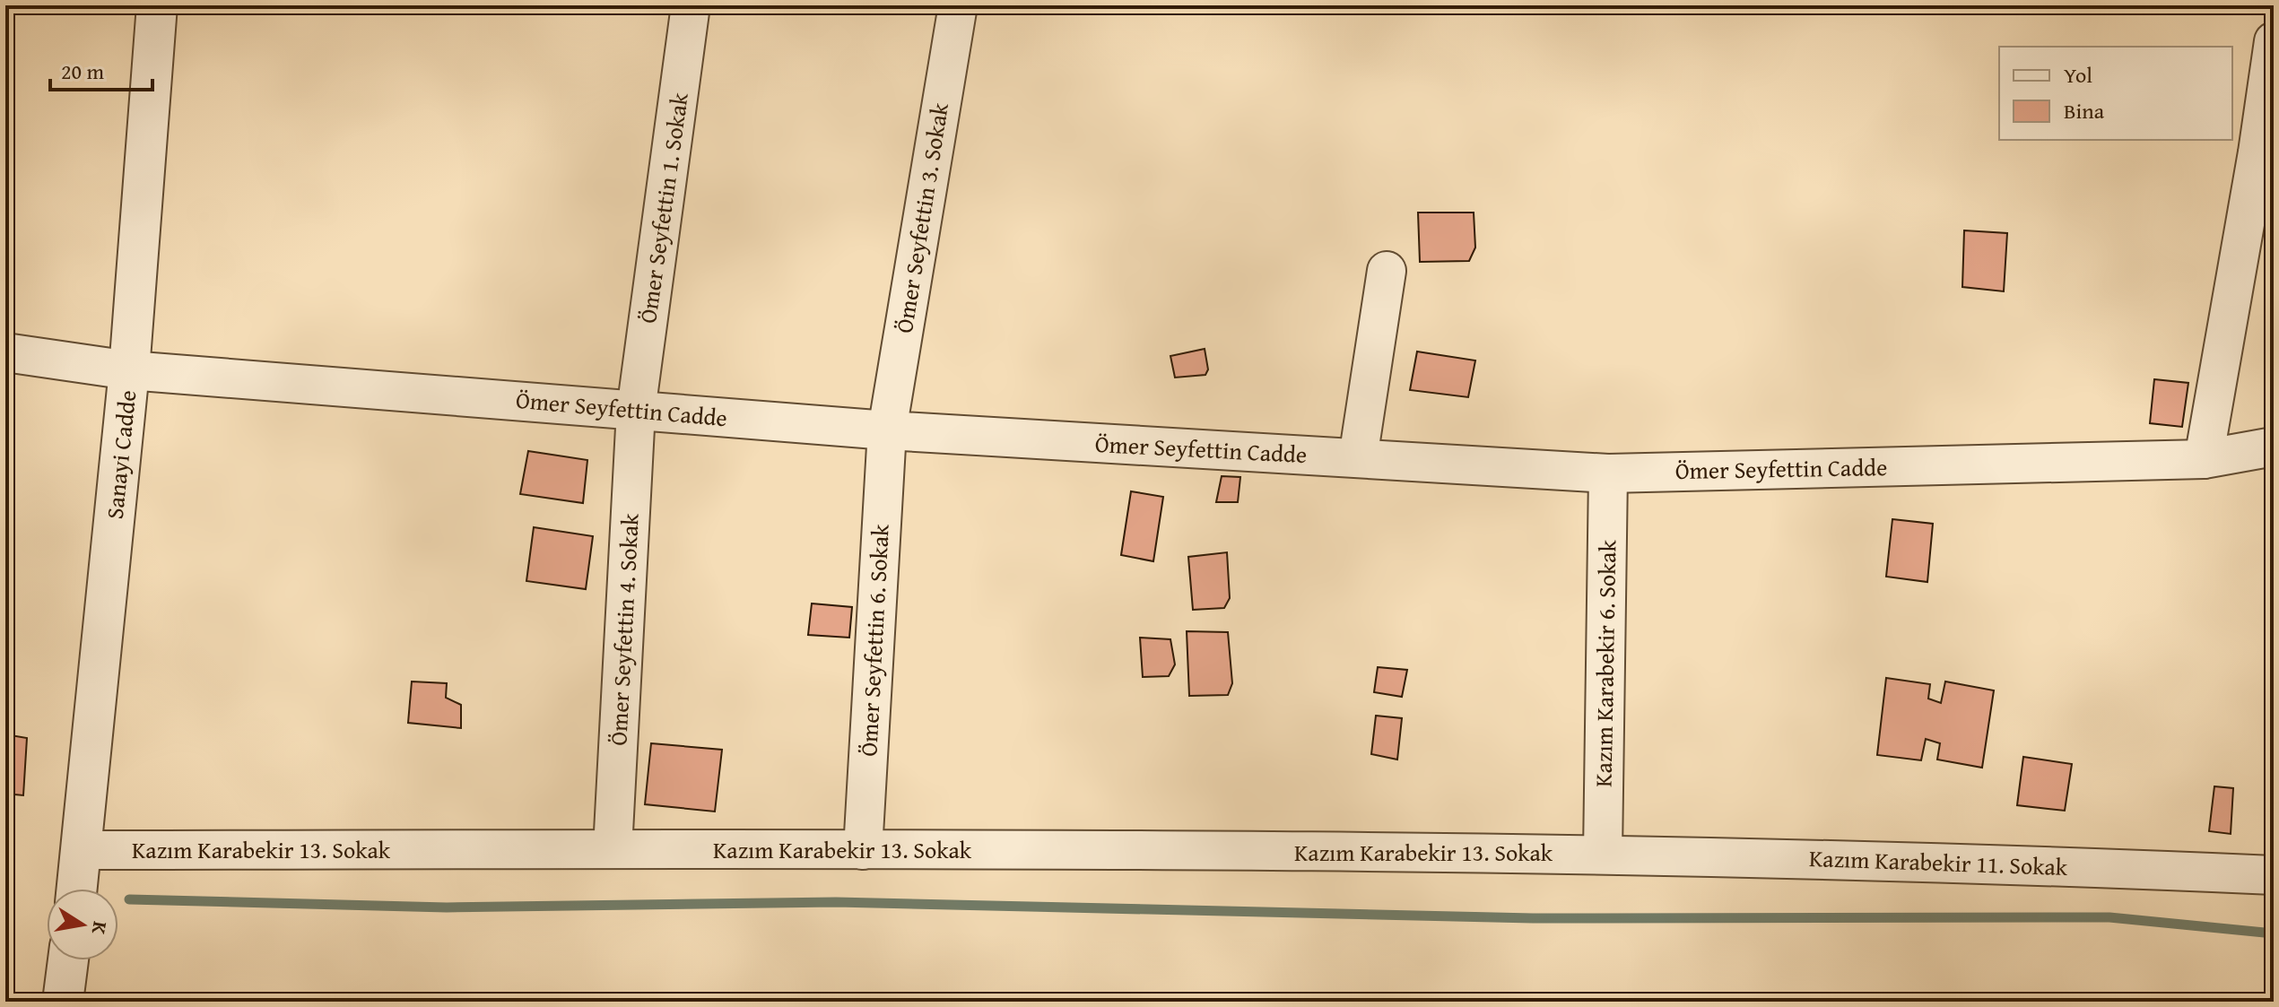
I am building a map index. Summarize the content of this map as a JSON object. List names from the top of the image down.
{
  "streets": {
    "street": [
      "Ömer Seyfettin 1. Sokak",
      "Ömer Seyfettin 3. Sokak",
      "Ömer Seyfettin Cadde",
      "Sanayi Cadde",
      "Ömer Seyfettin 4. Sokak",
      "Ömer Seyfettin 6. Sokak",
      "Kazım Karabekir 6. Sokak",
      "Kazım Karabekir 13. Sokak",
      "Kazım Karabekir 11. Sokak"
    ]
  },
  "crossings": [
    ["Ömer Seyfettin 1. Sokak", "Ömer Seyfettin Cadde"],
    ["Ömer Seyfettin 1. Sokak", "Ömer Seyfettin 4. Sokak"],
    ["Ömer Seyfettin 3. Sokak", "Ömer Seyfettin Cadde"],
    ["Ömer Seyfettin 3. Sokak", "Ömer Seyfettin 6. Sokak"],
    ["Ömer Seyfettin Cadde", "Sanayi Cadde"],
    ["Ömer Seyfettin Cadde", "Ömer Seyfettin 4. Sokak"],
    ["Ömer Seyfettin Cadde", "Ömer Seyfettin 6. Sokak"],
    ["Ömer Seyfettin Cadde", "Kazım Karabekir 6. Sokak"],
    ["Sanayi Cadde", "Kazım Karabekir 13. Sokak"],
    ["Ömer Seyfettin 4. Sokak", "Kazım Karabekir 13. Sokak"],
    ["Ömer Seyfettin 6. Sokak", "Kazım Karabekir 13. Sokak"],
    ["Kazım Karabekir 6. Sokak", "Kazım Karabekir 13. Sokak"],
    ["Kazım Karabekir 6. Sokak", "Kazım Karabekir 11. Sokak"],
    ["Kazım Karabekir 13. Sokak", "Kazım Karabekir 11. Sokak"]
  ],
  "legend": ["Yol", "Bina"],
  "scale_bar": "20 m",
  "north": "right"
}
